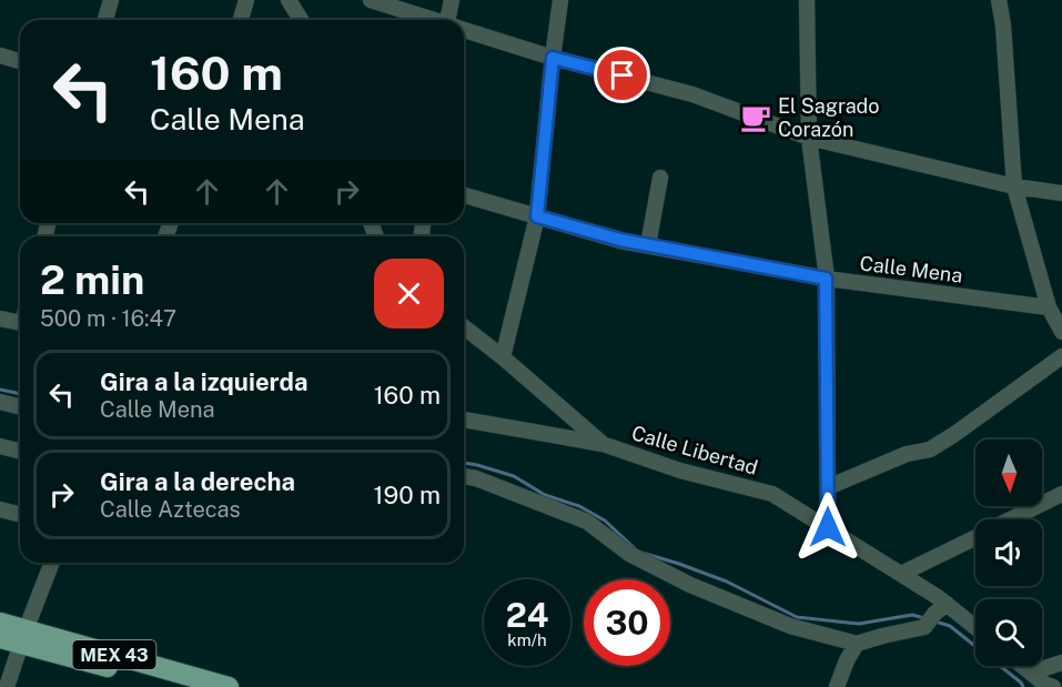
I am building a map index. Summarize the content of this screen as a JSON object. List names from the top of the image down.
{
  "streets": {
    "main road": ["MEX 43"],
    "street": ["Calle Mena", "Calle Libertad"]
  },
  "places": {
    "cafe": ["El Sagrado Corazón"]
  },
  "north": "bottom",
  "page": {
    "turn": ["160 m", "Calle Mena"],
    "heading": ["2 min", "500 m · 16:47"],
    "list": [
      {
        "name": "Gira a la izquierda",
        "note": "Calle Mena",
        "value": "160 m"
      },
      {
        "name": "Gira a la derecha",
        "note": "Calle Aztecas",
        "value": "190 m"
      }
    ],
    "speed": "24 km/h",
    "limit": "30"
  }
}
